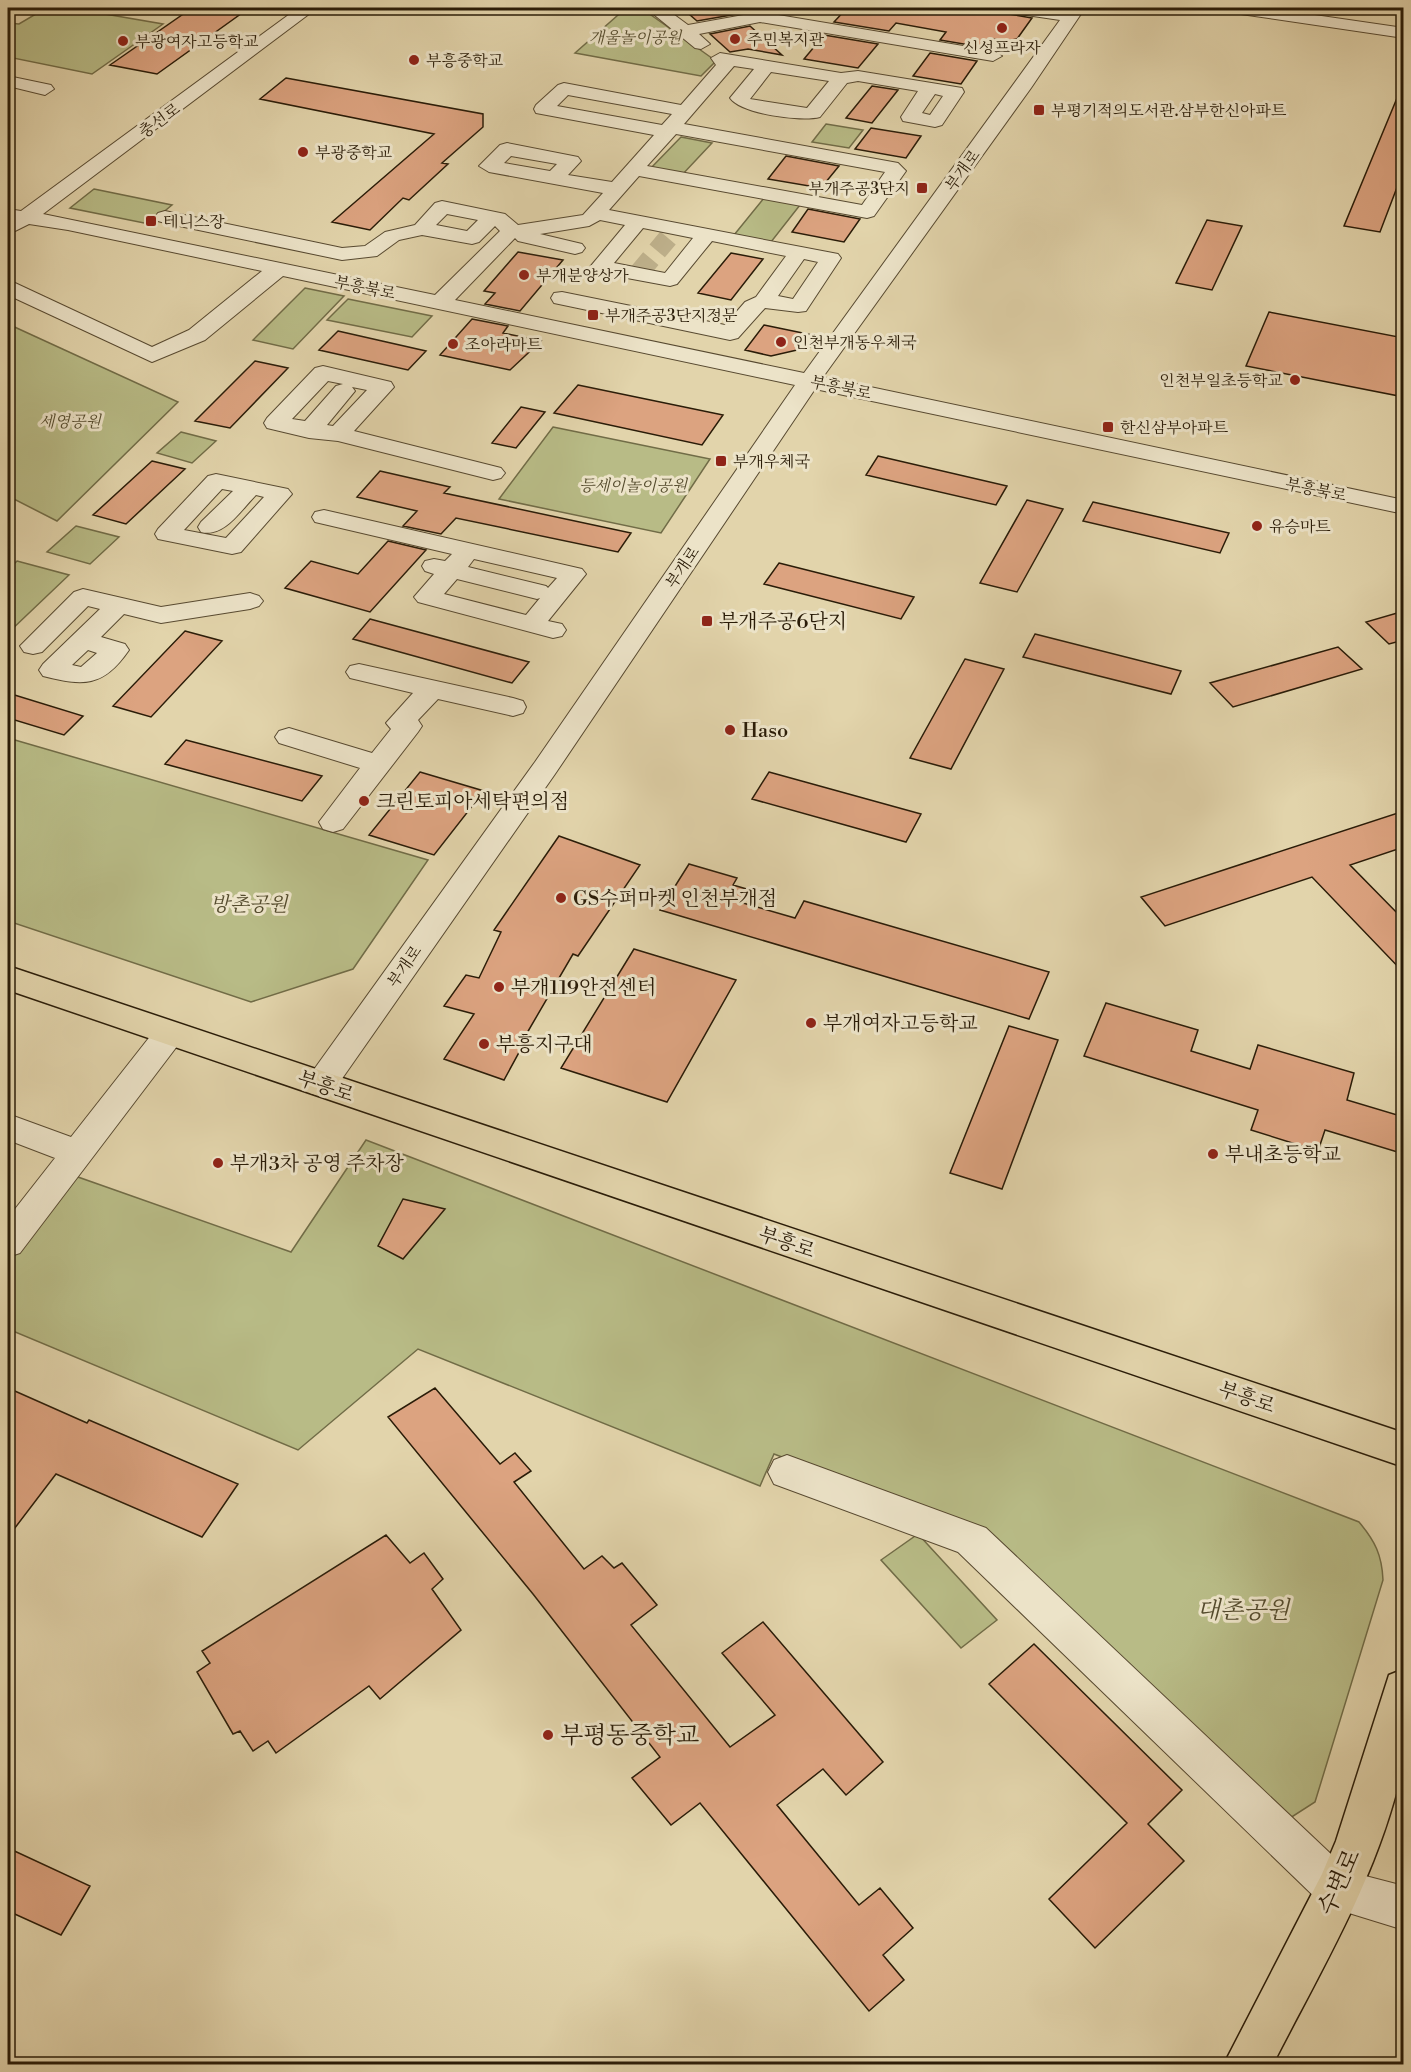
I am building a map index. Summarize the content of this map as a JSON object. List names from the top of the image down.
{
  "streets": {
    "main road": ["부흥로", "수변로"],
    "street": ["충선로", "부개로", "부흥북로"]
  },
  "crossings": [
    ["충선로", "부흥북로"],
    ["부개로", "부흥북로"],
    ["부개로", "부흥로"]
  ],
  "parks": [
    "개울놀이공원",
    "세영공원",
    "등세이놀이공원",
    "방촌공원",
    "대촌공원"
  ],
  "places": {
    "other": [
      "신성프라자",
      "주민복지관",
      "부광여자고등학교",
      "부흥중학교",
      "부광중학교",
      "부개분양상가",
      "인천부개동우체국",
      "조아라마트",
      "인천부일초등학교",
      "유승마트",
      "Haso",
      "크린토피아세탁편의점",
      "GS수퍼마켓 인천부개점",
      "부개119안전센터",
      "부개여자고등학교",
      "부흥지구대",
      "부내초등학교",
      "부개3차 공영 주차장",
      "부평동중학교"
    ],
    "transit": [
      "부평기적의도서관.삼부한신아파트",
      "부개주공3단지",
      "테니스장",
      "부개주공3단지정문",
      "한신삼부아파트",
      "부개우체국",
      "부개주공6단지"
    ]
  }
}
